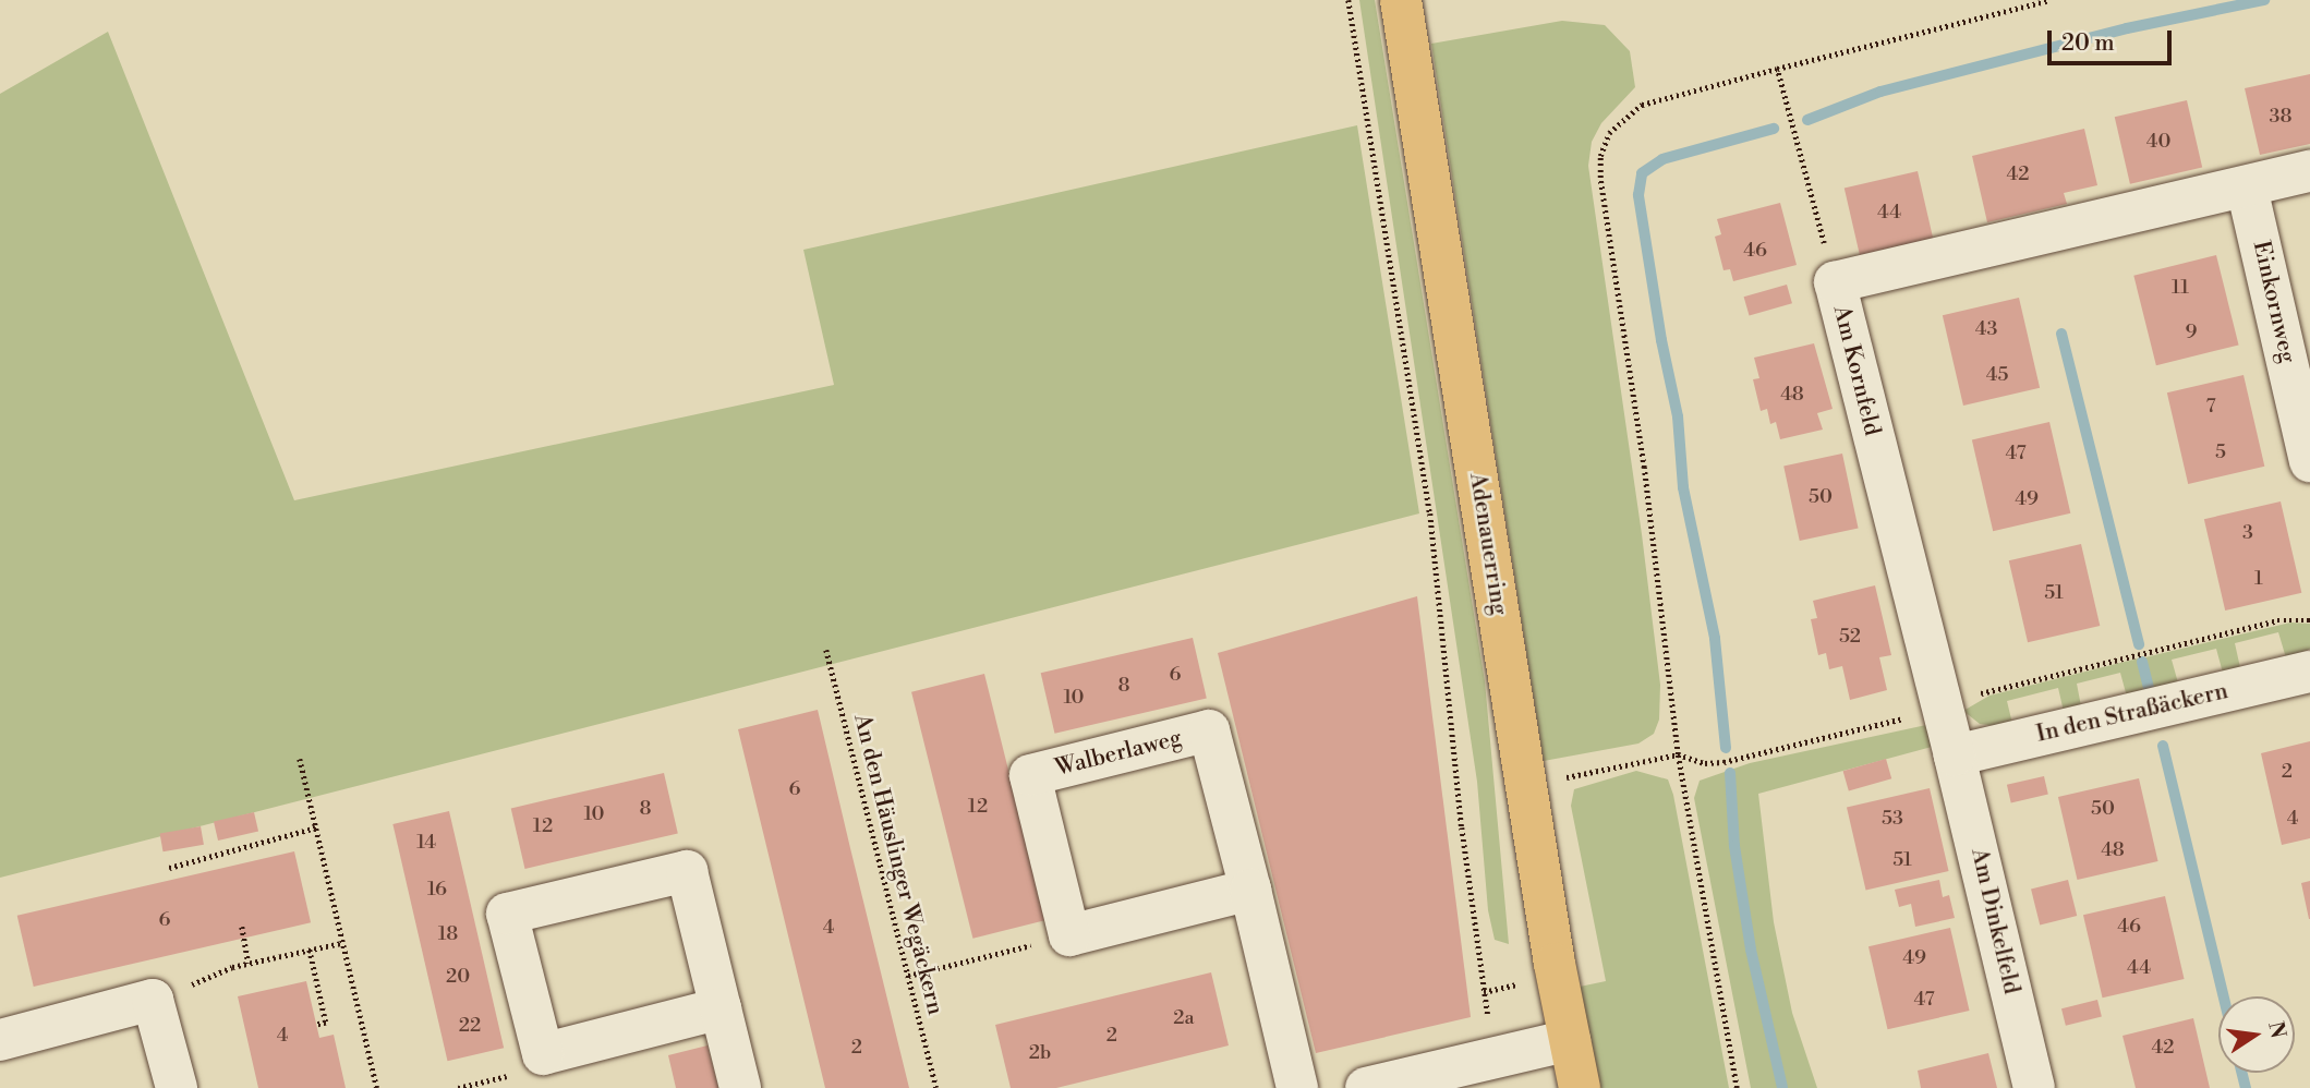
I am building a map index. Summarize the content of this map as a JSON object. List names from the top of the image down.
{
  "streets": {
    "main road": ["Adenauerring"],
    "street": [
      "Einkornweg",
      "Am Kornfeld",
      "In den Straßäckern",
      "Walberlaweg",
      "Am Dinkelfeld"
    ],
    "path": ["An den Häuslinger Wegäckern"]
  },
  "crossings": [
    ["Einkornweg", "Am Kornfeld"],
    ["Am Kornfeld", "In den Straßäckern"],
    ["Am Kornfeld", "Am Dinkelfeld"],
    ["In den Straßäckern", "Am Dinkelfeld"]
  ],
  "house_numbers": [
    "38",
    "40",
    "42",
    "44",
    "46",
    "11",
    "43",
    "9",
    "45",
    "48",
    "7",
    "5",
    "47",
    "50",
    "49",
    "3",
    "1",
    "51",
    "52",
    "6",
    "8",
    "10",
    "2",
    "6",
    "12",
    "8",
    "50",
    "10",
    "53",
    "4",
    "12",
    "14",
    "48",
    "51",
    "16",
    "6",
    "46",
    "4",
    "18",
    "49",
    "44",
    "20",
    "47",
    "2a",
    "22",
    "4",
    "2",
    "2",
    "42",
    "2b"
  ],
  "scale_bar": "20 m",
  "north": "right"
}
